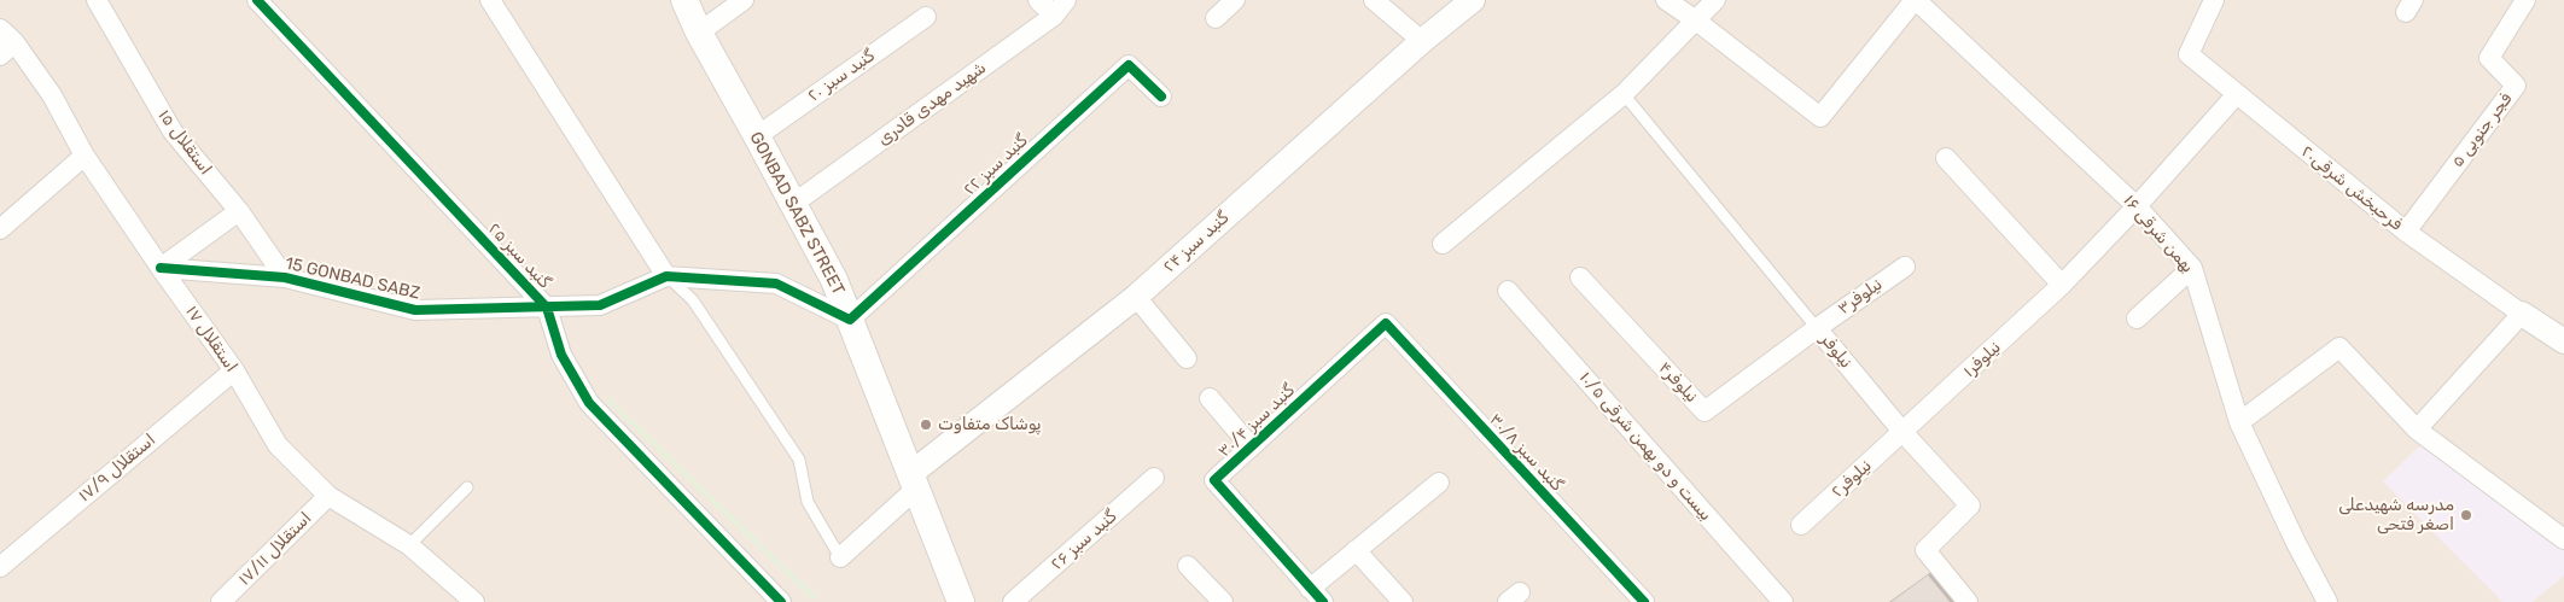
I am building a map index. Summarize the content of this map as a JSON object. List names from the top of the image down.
{
  "streets": {
    "main road": ["GONBAD SABZ STREET"],
    "street": [
      "گنبد سبز ۲۰",
      "شهید مهدی قادری",
      "فجر جنوبی ۵",
      "استقلال ۱۵",
      "گنبد سبز ۲۲",
      "فرحبخش شرقی۲۰",
      "بهمن شرقی ۱۶",
      "گنبد سبز ۲۴",
      "گنبد سبز ۲۵",
      "15 GONBAD SABZ",
      "نیلوفر۳",
      "استقلال ۱۷",
      "نیلوفر",
      "نیلوفر۱",
      "نیلوفر۴",
      "گنبد سبز ۳۰/۴",
      "بیست و دو بهمن شرقی ۱۰/۵",
      "گنبد سبز ۳۰/۸",
      "استقلال ۱۷/۹",
      "نیلوفر۲",
      "گنبد سبز ۲۶",
      "استقلال ۱۷/۱۱"
    ]
  },
  "crossings": [
    ["گنبد سبز ۲۰", "GONBAD SABZ STREET"],
    ["شهید مهدی قادری", "GONBAD SABZ STREET"],
    ["فجر جنوبی ۵", "فرحبخش شرقی۲۰"],
    ["استقلال ۱۵", "15 GONBAD SABZ"],
    ["گنبد سبز ۲۲", "GONBAD SABZ STREET"],
    ["گنبد سبز ۲۲", "15 GONBAD SABZ"],
    ["فرحبخش شرقی۲۰", "نیلوفر۱"],
    ["GONBAD SABZ STREET", "گنبد سبز ۲۴"],
    ["GONBAD SABZ STREET", "15 GONBAD SABZ"],
    ["بهمن شرقی ۱۶", "نیلوفر۱"],
    ["گنبد سبز ۲۵", "15 GONBAD SABZ"],
    ["15 GONBAD SABZ", "استقلال ۱۷"],
    ["نیلوفر۳", "نیلوفر"],
    ["نیلوفر۳", "نیلوفر۴"],
    ["استقلال ۱۷", "استقلال ۱۷/۹"],
    ["استقلال ۱۷", "استقلال ۱۷/۱۱"],
    ["نیلوفر", "نیلوفر۱"],
    ["نیلوفر", "نیلوفر۴"],
    ["نیلوفر", "نیلوفر۲"],
    ["نیلوفر۱", "نیلوفر۲"],
    ["گنبد سبز ۳۰/۴", "گنبد سبز ۳۰/۸"]
  ],
  "places": ["پوشاک متفاوت", "مدرسه شهیدعلی اصغر فتحی"]
}
